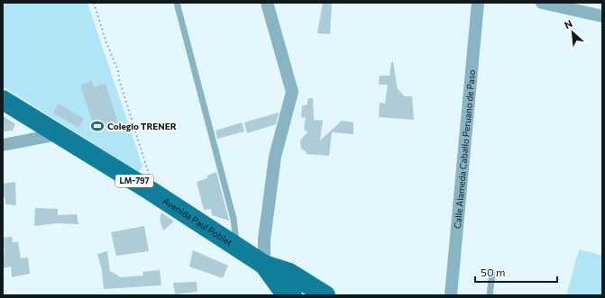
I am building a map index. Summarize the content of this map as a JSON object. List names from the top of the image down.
{
  "streets": {
    "main road": ["LM-797", "Avenida Paul Poblet"],
    "street": ["Calle Alameda Caballo Peruano de Paso"]
  },
  "places": {
    "sports": ["Colegio TRENER"]
  },
  "scale_bar": "50 m",
  "north": "top left"
}
